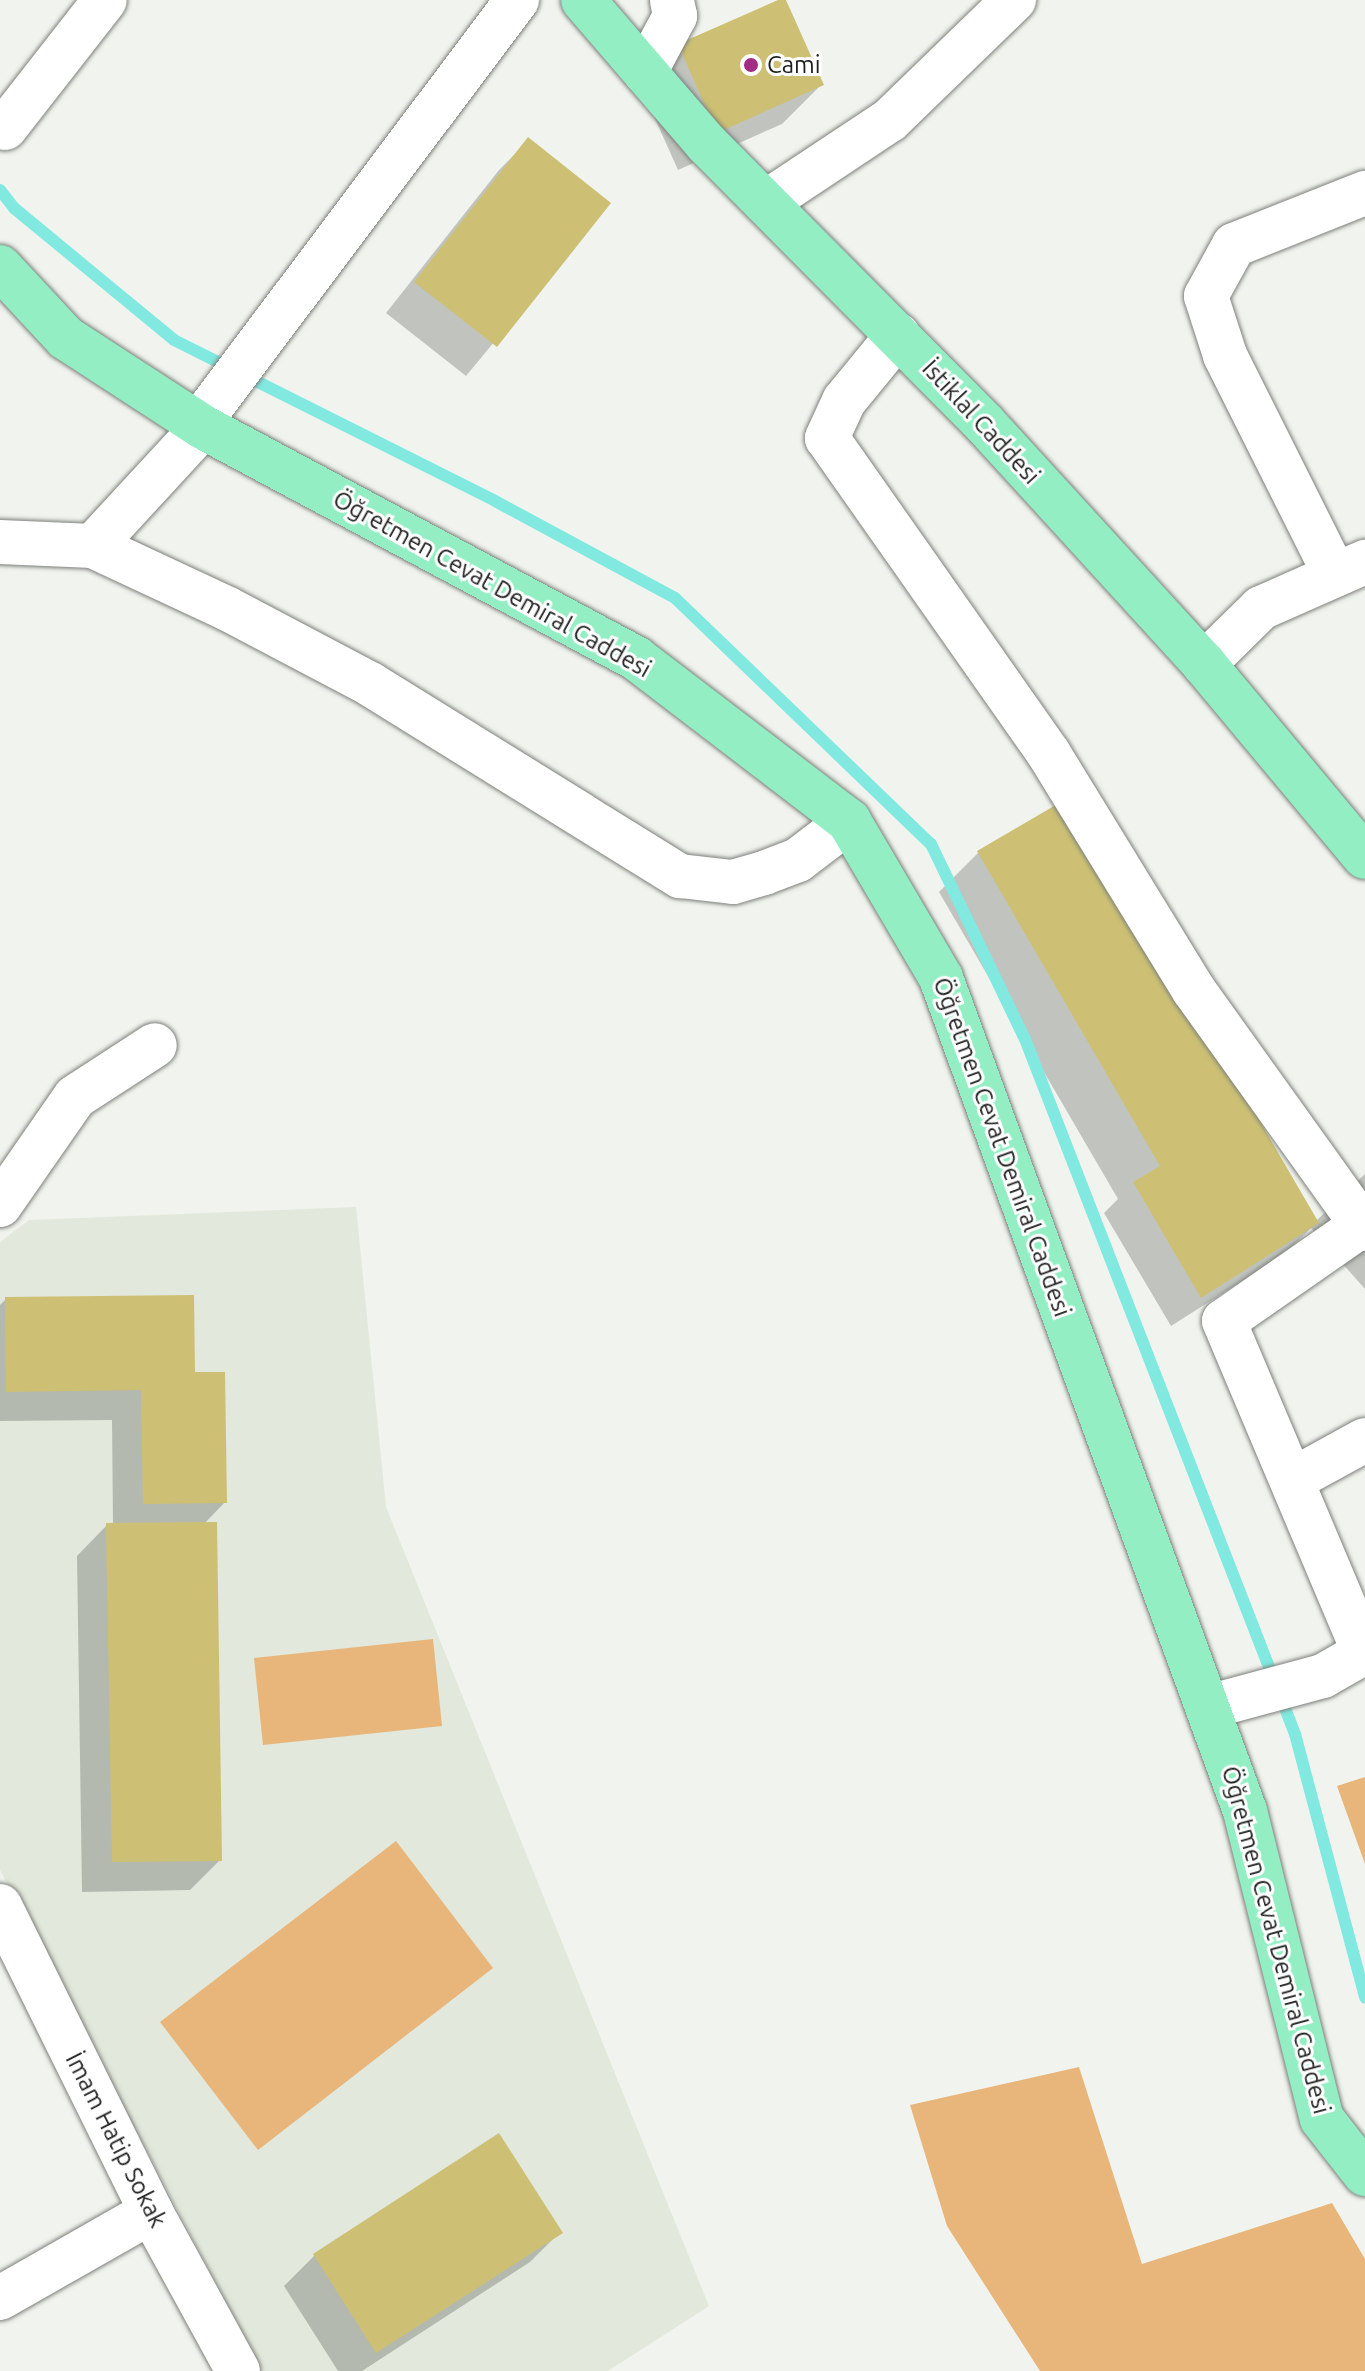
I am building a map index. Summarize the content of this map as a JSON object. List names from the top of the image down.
{
  "streets": {
    "main road": ["İstiklal Caddesi", "Öğretmen Cevat Demiral Caddesi"],
    "street": ["İmam Hatip Sokak"]
  },
  "places": ["Cami"]
}
